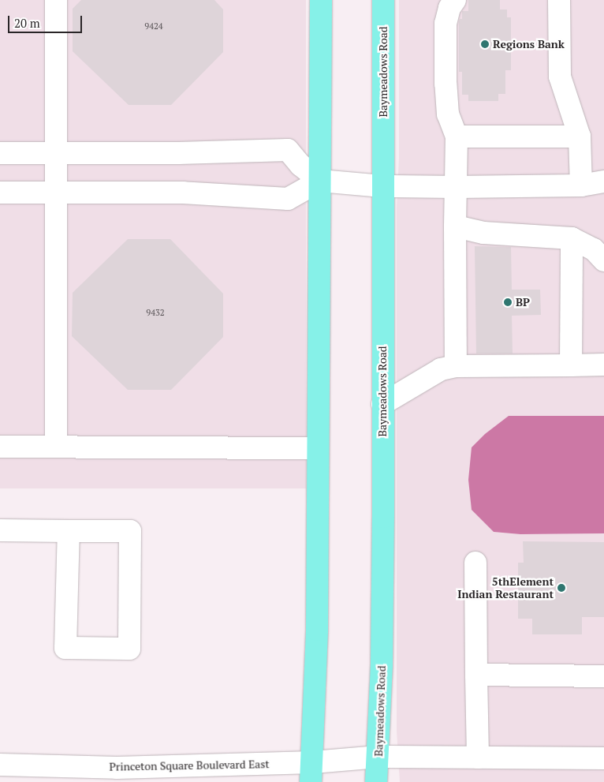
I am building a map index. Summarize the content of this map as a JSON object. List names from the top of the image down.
{
  "streets": {
    "main road": ["Baymeadows Road"],
    "street": ["Princeton Square Boulevard East"]
  },
  "crossings": [
    ["Baymeadows Road", "Princeton Square Boulevard East"]
  ],
  "places": ["Regions Bank", "BP", "5thElement Indian Restaurant"],
  "house_numbers": ["9424", "9432"],
  "scale_bar": "20 m"
}
